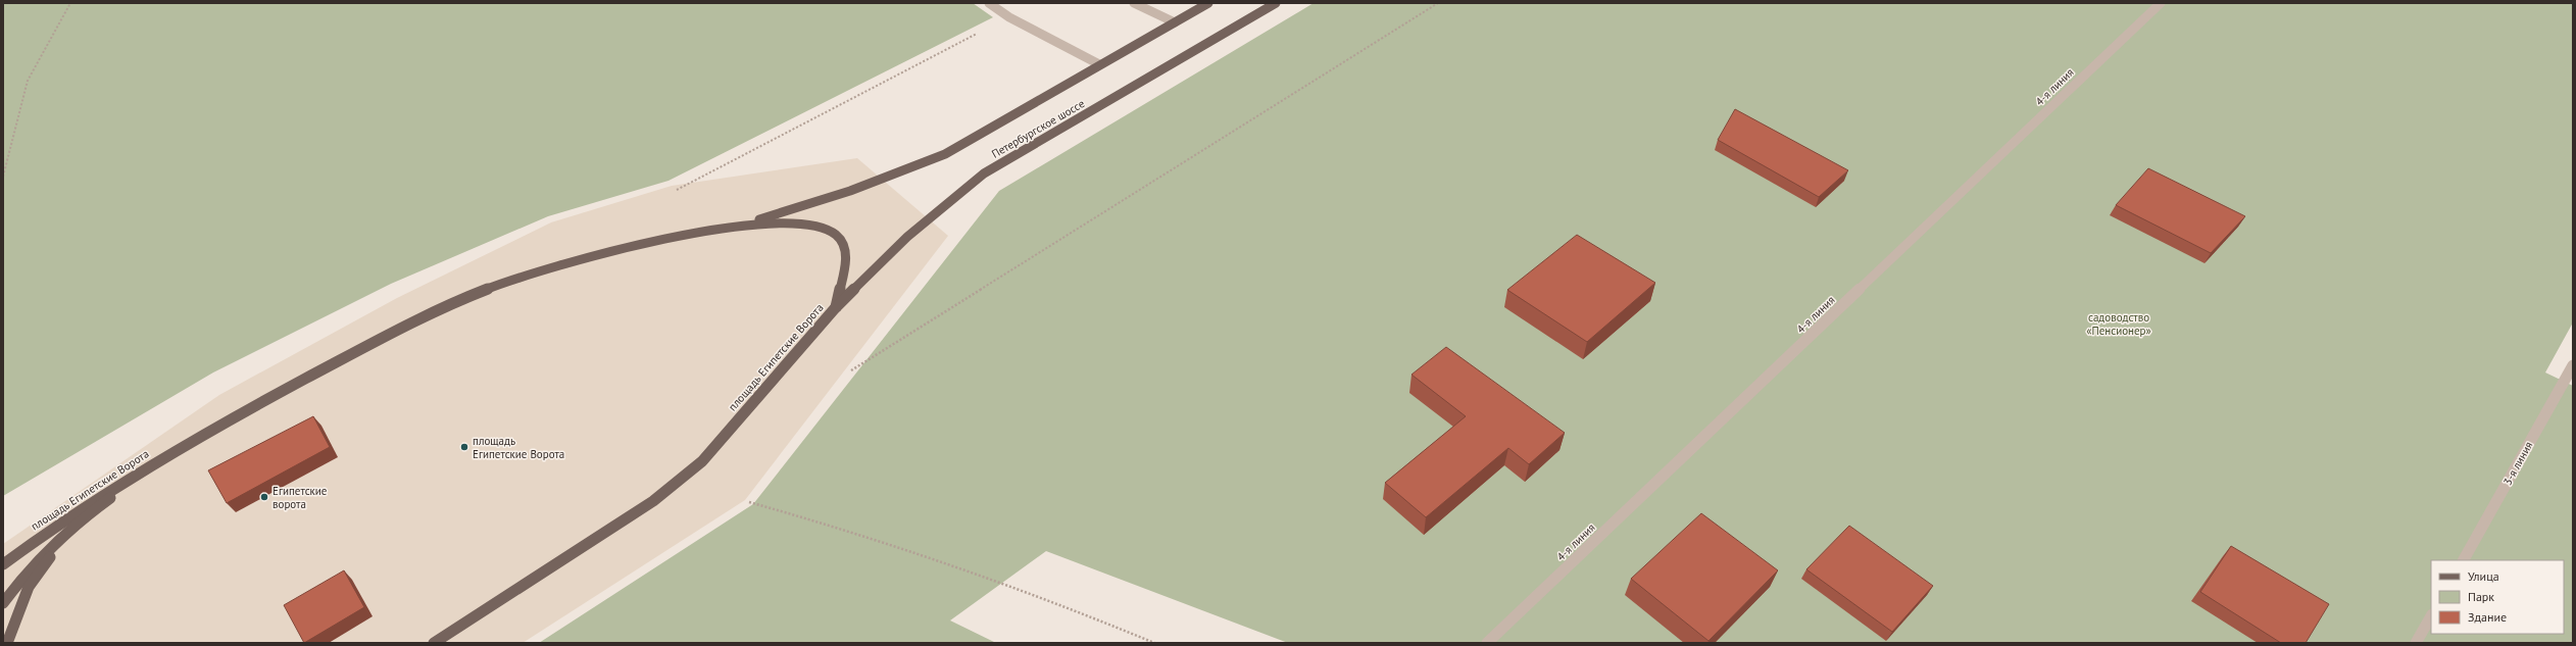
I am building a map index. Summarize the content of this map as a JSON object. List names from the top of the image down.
{
  "streets": {
    "main road": ["Петербургское шоссе", "площадь Египетские Ворота"],
    "lane": ["4-я линия", "3-я линия"]
  },
  "crossings": [
    ["Петербургское шоссе", "площадь Египетские Ворота"]
  ],
  "parks": ["садоводство «Пенсионер»"],
  "places": ["площадь Египетские Ворота", "Египетские ворота"],
  "legend": ["Улица", "Парк", "Здание"]
}
